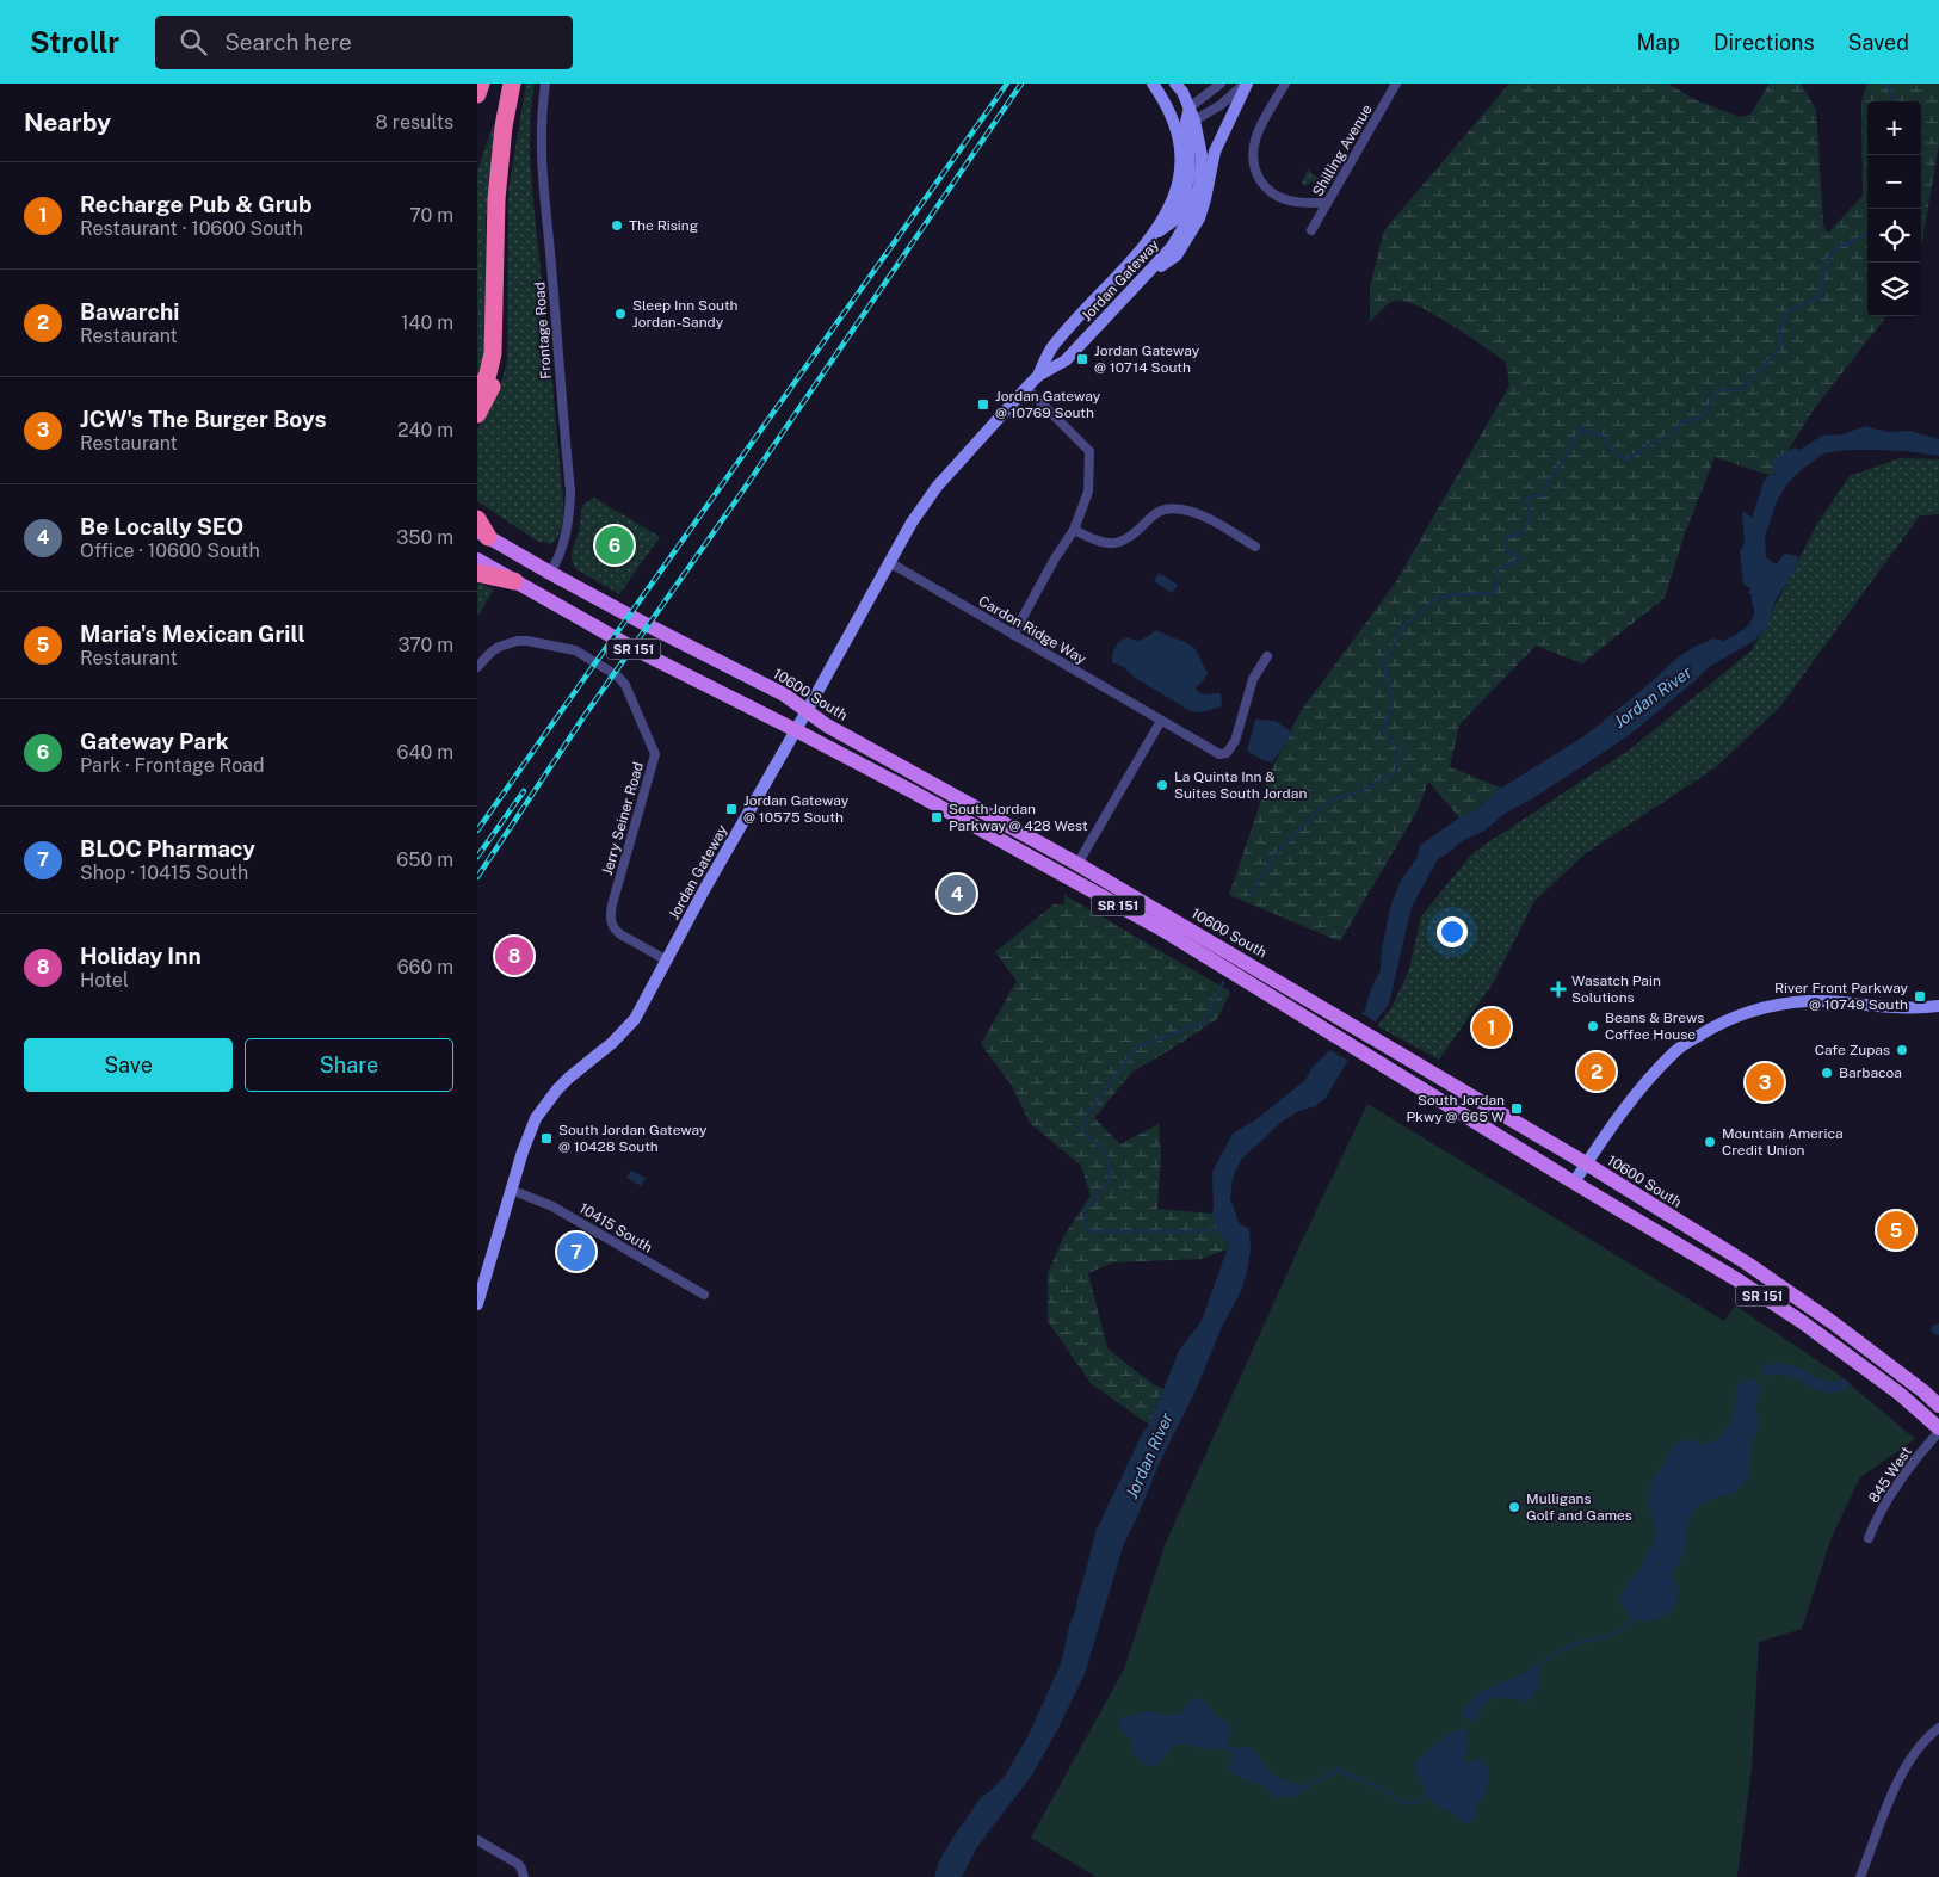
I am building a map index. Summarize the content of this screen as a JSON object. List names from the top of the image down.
{
  "streets": {
    "main road": ["Jordan Gateway", "SR 151", "10600 South"],
    "street": [
      "Shilling Avenue",
      "Frontage Road",
      "Cardon Ridge Way",
      "Jerry Seiner Road",
      "10415 South",
      "845 West"
    ]
  },
  "crossings": [
    ["Jordan Gateway", "Cardon Ridge Way"],
    ["Jordan Gateway", "SR 151"],
    ["Jordan Gateway", "10600 South"],
    ["Jordan Gateway", "Jerry Seiner Road"],
    ["Jordan Gateway", "10415 South"],
    ["Frontage Road", "10600 South"],
    ["SR 151", "845 West"]
  ],
  "water": ["Jordan River"],
  "places": {
    "other": [
      "The Rising",
      "Sleep Inn South Jordan-Sandy",
      "La Quinta Inn & Suites South Jordan",
      "Beans & Brews Coffee House",
      "Cafe Zupas",
      "Barbacoa",
      "Mountain America Credit Union",
      "Mulligans Golf and Games"
    ],
    "transit": [
      "Jordan Gateway @ 10714 South",
      "Jordan Gateway @ 10769 South",
      "Jordan Gateway @ 10575 South",
      "South Jordan Parkway @ 428 West",
      "River Front Parkway @ 10749 South",
      "South Jordan Pkwy @ 665 W",
      "South Jordan Gateway @ 10428 South"
    ],
    "health": ["Wasatch Pain Solutions"]
  },
  "page": {
    "header": "Strollr",
    "search": "Search here",
    "nav": ["Map", "Directions", "Saved"],
    "heading": ["Nearby", "8 results"],
    "map_buttons": ["+", "−"],
    "list": [
      {
        "mark": "1",
        "name": "Recharge Pub & Grub",
        "note": "Restaurant · 10600 South",
        "value": "70 m"
      },
      {
        "mark": "2",
        "name": "Bawarchi",
        "note": "Restaurant",
        "value": "140 m"
      },
      {
        "mark": "3",
        "name": "JCW's The Burger Boys",
        "note": "Restaurant",
        "value": "240 m"
      },
      {
        "mark": "4",
        "name": "Be Locally SEO",
        "note": "Office · 10600 South",
        "value": "350 m"
      },
      {
        "mark": "5",
        "name": "Maria's Mexican Grill",
        "note": "Restaurant",
        "value": "370 m"
      },
      {
        "mark": "6",
        "name": "Gateway Park",
        "note": "Park · Frontage Road",
        "value": "640 m"
      },
      {
        "mark": "7",
        "name": "BLOC Pharmacy",
        "note": "Shop · 10415 South",
        "value": "650 m"
      },
      {
        "mark": "8",
        "name": "Holiday Inn",
        "note": "Hotel",
        "value": "660 m"
      }
    ],
    "pins": [
      "6",
      "4",
      "8",
      "1",
      "2",
      "3",
      "5",
      "7"
    ],
    "buttons": ["Save", "Share"]
  }
}
